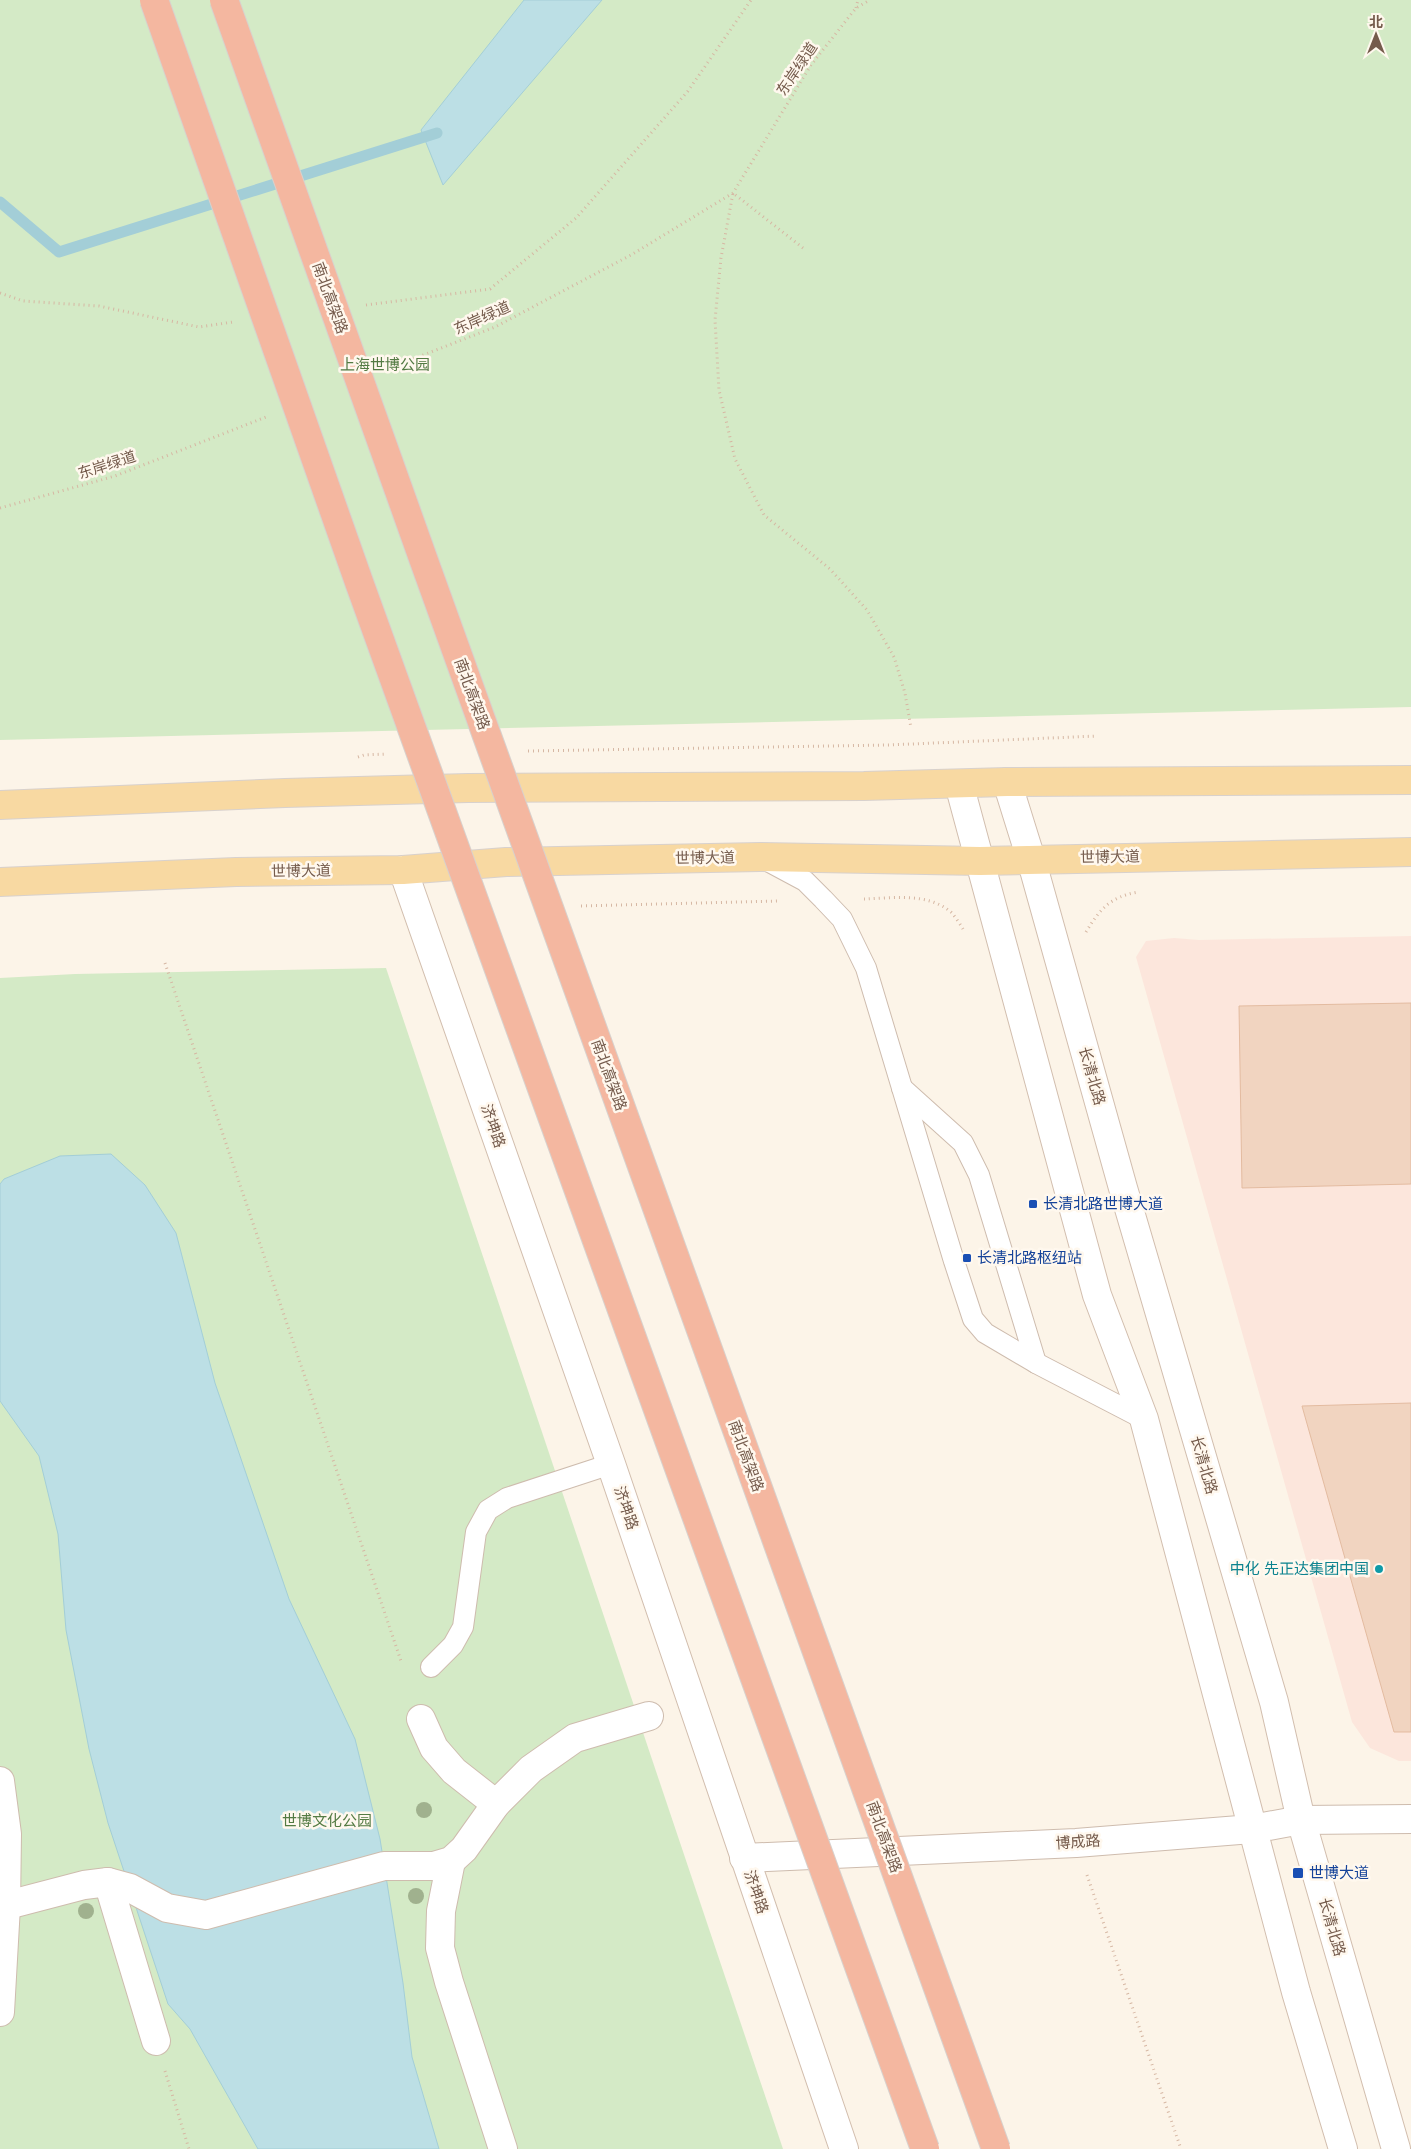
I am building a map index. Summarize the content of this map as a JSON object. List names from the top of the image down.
{
  "streets": {
    "highway": ["南北高架路"],
    "main road": ["世博大道"],
    "street": ["长清北路", "济坤路", "博成路"],
    "path": ["东岸绿道"]
  },
  "crossings": [
    ["世博大道", "长清北路"],
    ["世博大道", "济坤路"],
    ["长清北路", "博成路"],
    ["济坤路", "博成路"]
  ],
  "parks": ["上海世博公园", "世博文化公园"],
  "places": {
    "transit": ["长清北路世博大道", "长清北路枢纽站", "世博大道"],
    "other": ["中化 先正达集团中国"]
  },
  "north": "top"
}
